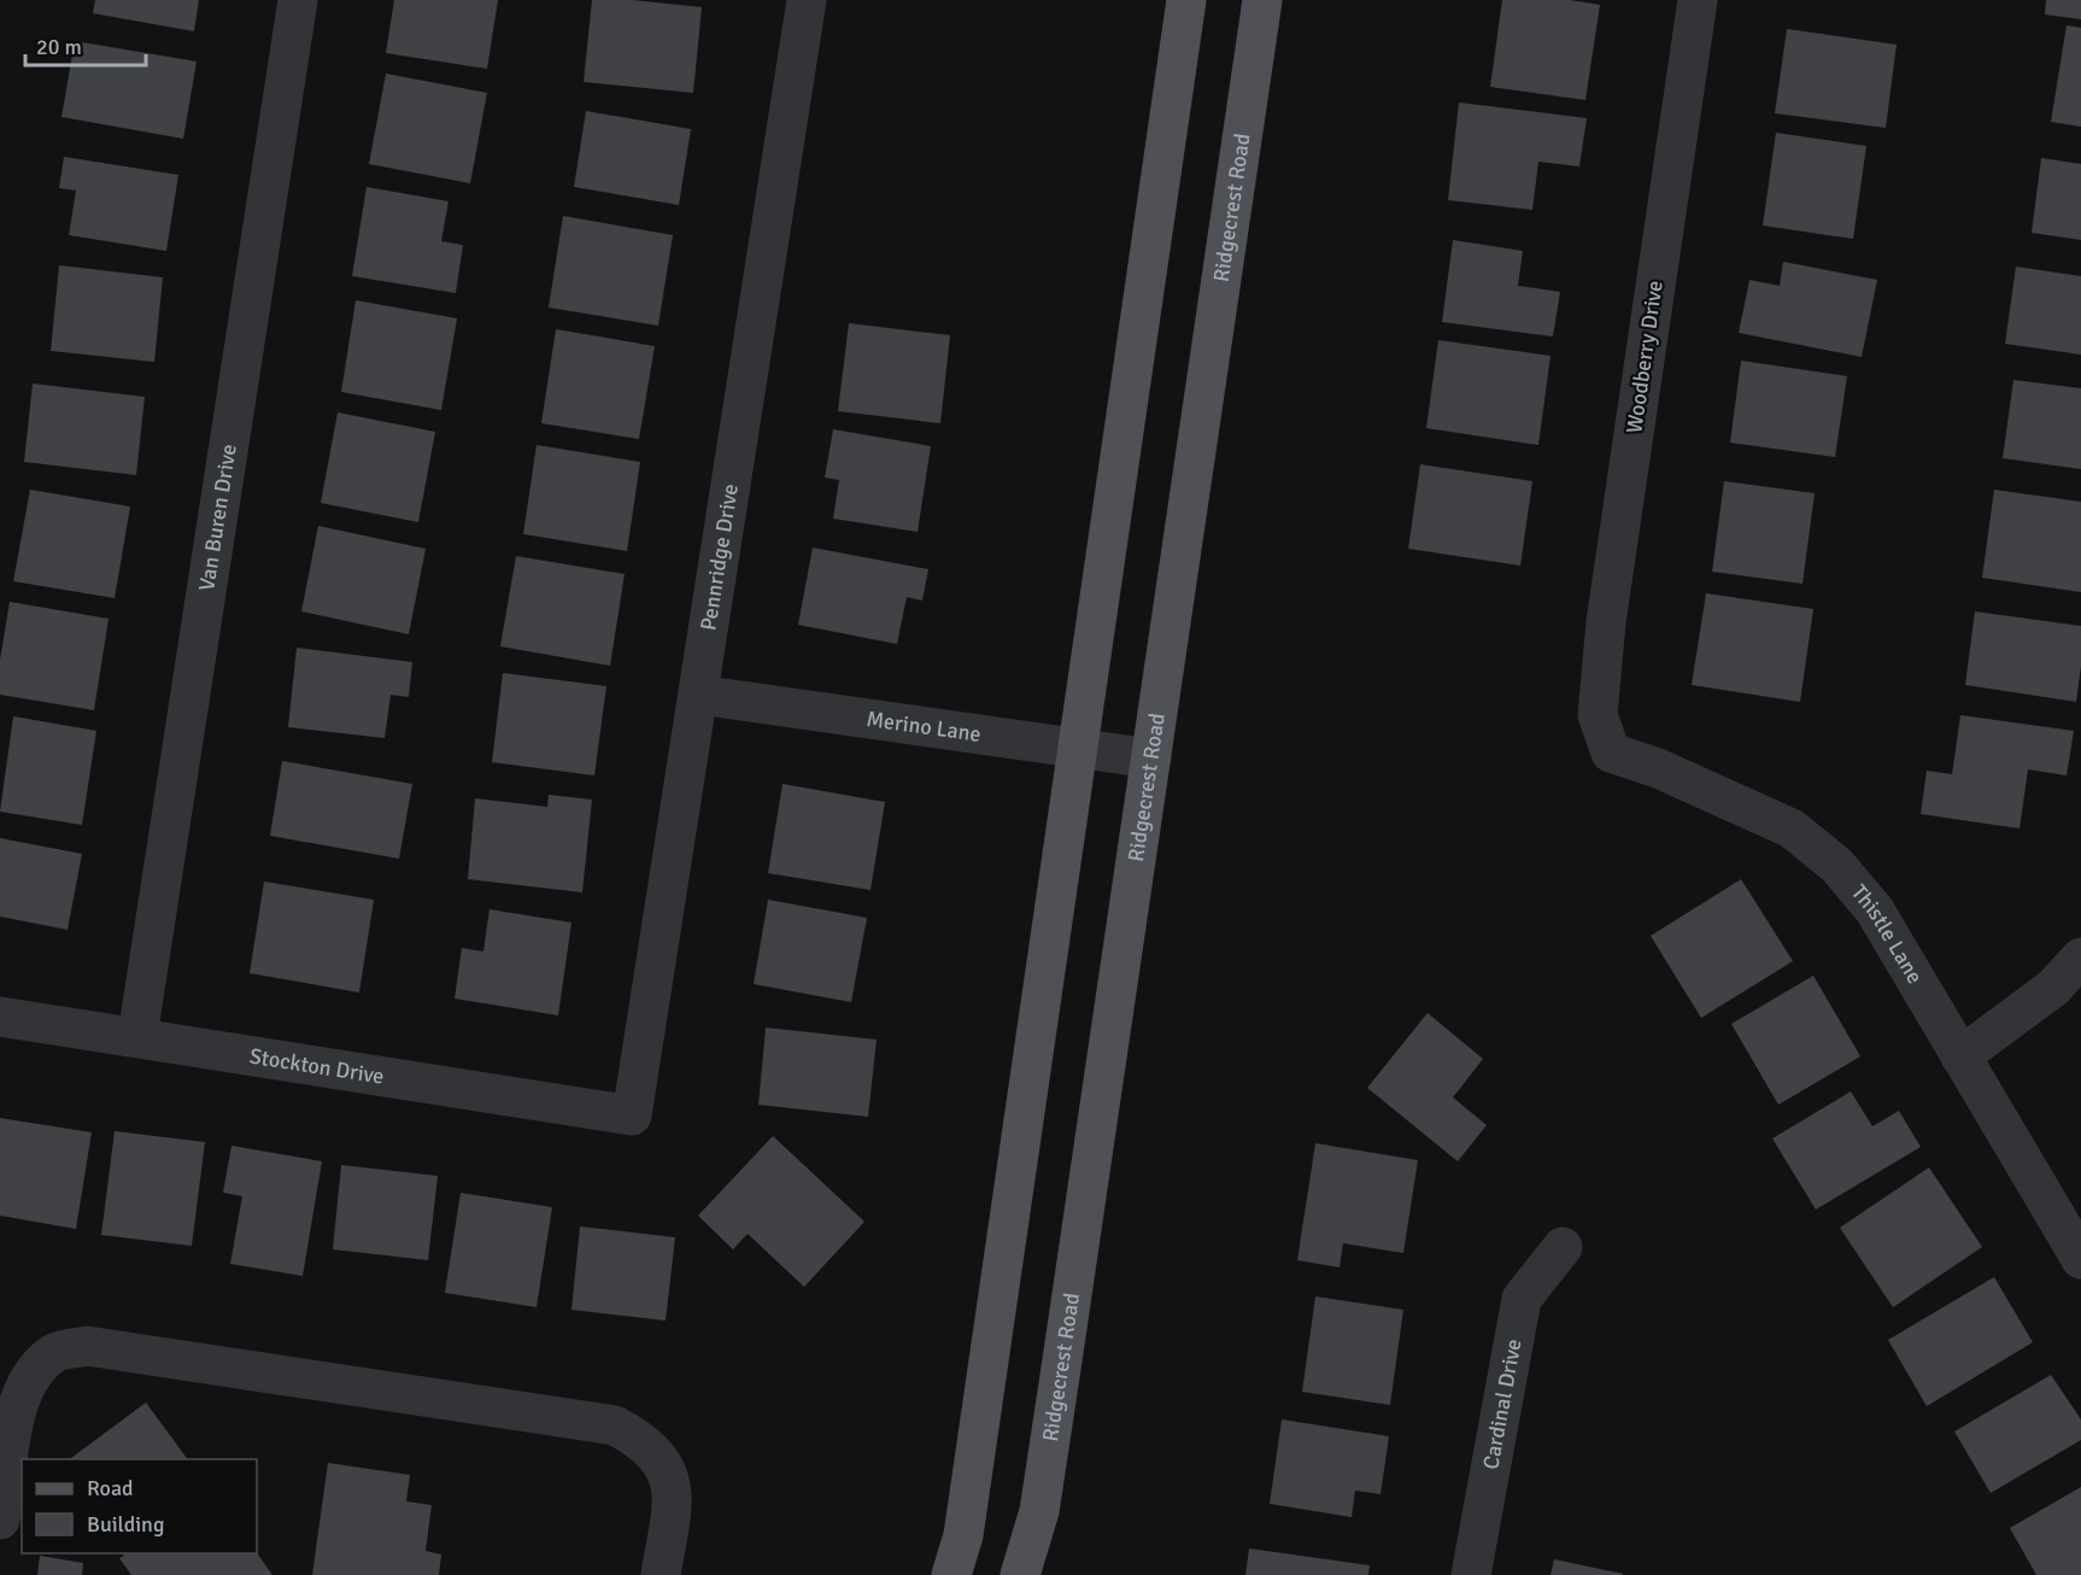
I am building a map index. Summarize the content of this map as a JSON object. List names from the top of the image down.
{
  "streets": {
    "main road": ["Ridgecrest Road"],
    "street": [
      "Woodberry Drive",
      "Van Buren Drive",
      "Pennridge Drive",
      "Merino Lane",
      "Thistle Lane",
      "Stockton Drive",
      "Cardinal Drive"
    ]
  },
  "crossings": [
    ["Ridgecrest Road", "Merino Lane"],
    ["Woodberry Drive", "Thistle Lane"],
    ["Van Buren Drive", "Stockton Drive"],
    ["Pennridge Drive", "Merino Lane"],
    ["Pennridge Drive", "Stockton Drive"]
  ],
  "legend": ["Road", "Building"],
  "scale_bar": "20 m"
}
